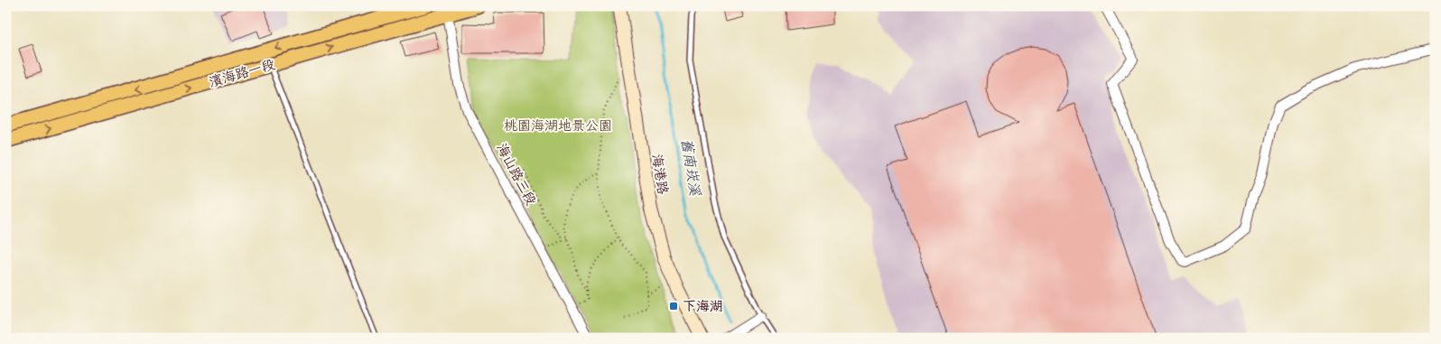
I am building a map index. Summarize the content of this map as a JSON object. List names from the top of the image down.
{
  "streets": {
    "main road": ["濱海路一段"],
    "street": ["海山路三段", "海港路"]
  },
  "crossings": [
    ["濱海路一段", "海山路三段"]
  ],
  "water": ["舊南崁溪"],
  "parks": ["桃園海湖地景公園"],
  "places": {
    "transit": ["下海湖"]
  }
}
